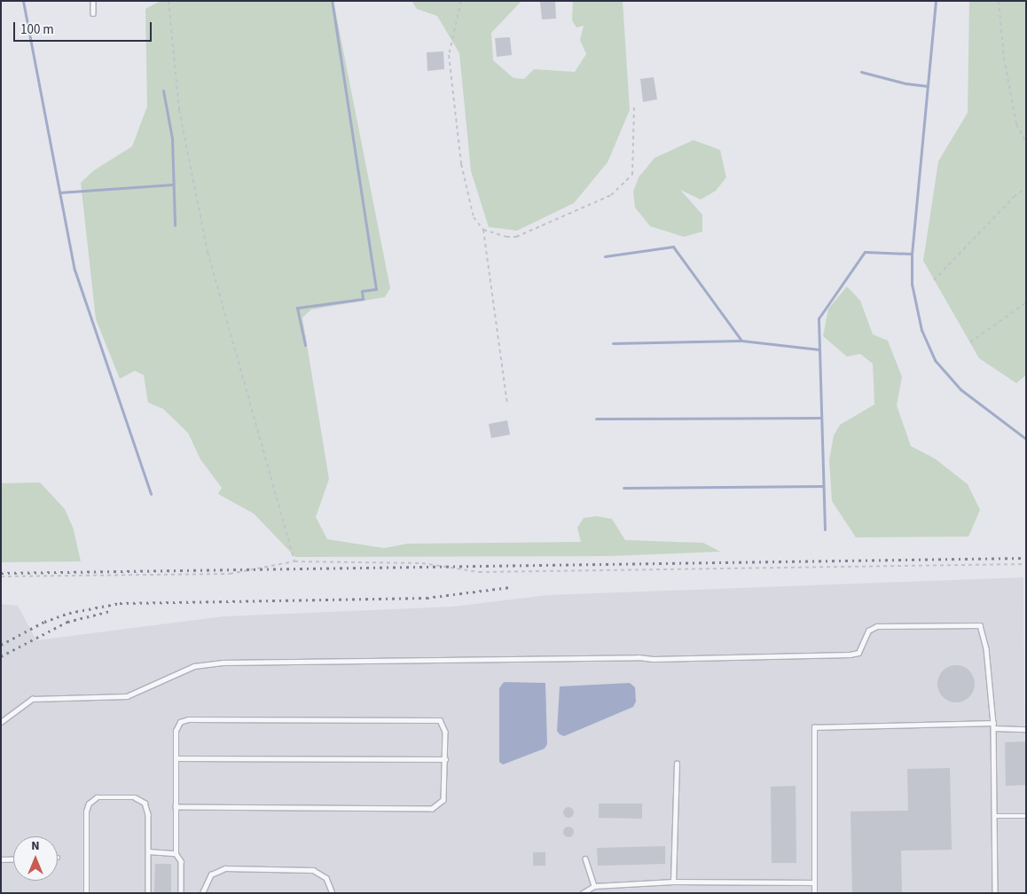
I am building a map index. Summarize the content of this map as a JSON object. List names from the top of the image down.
{
  "scale_bar": "100 m",
  "north": "top"
}
